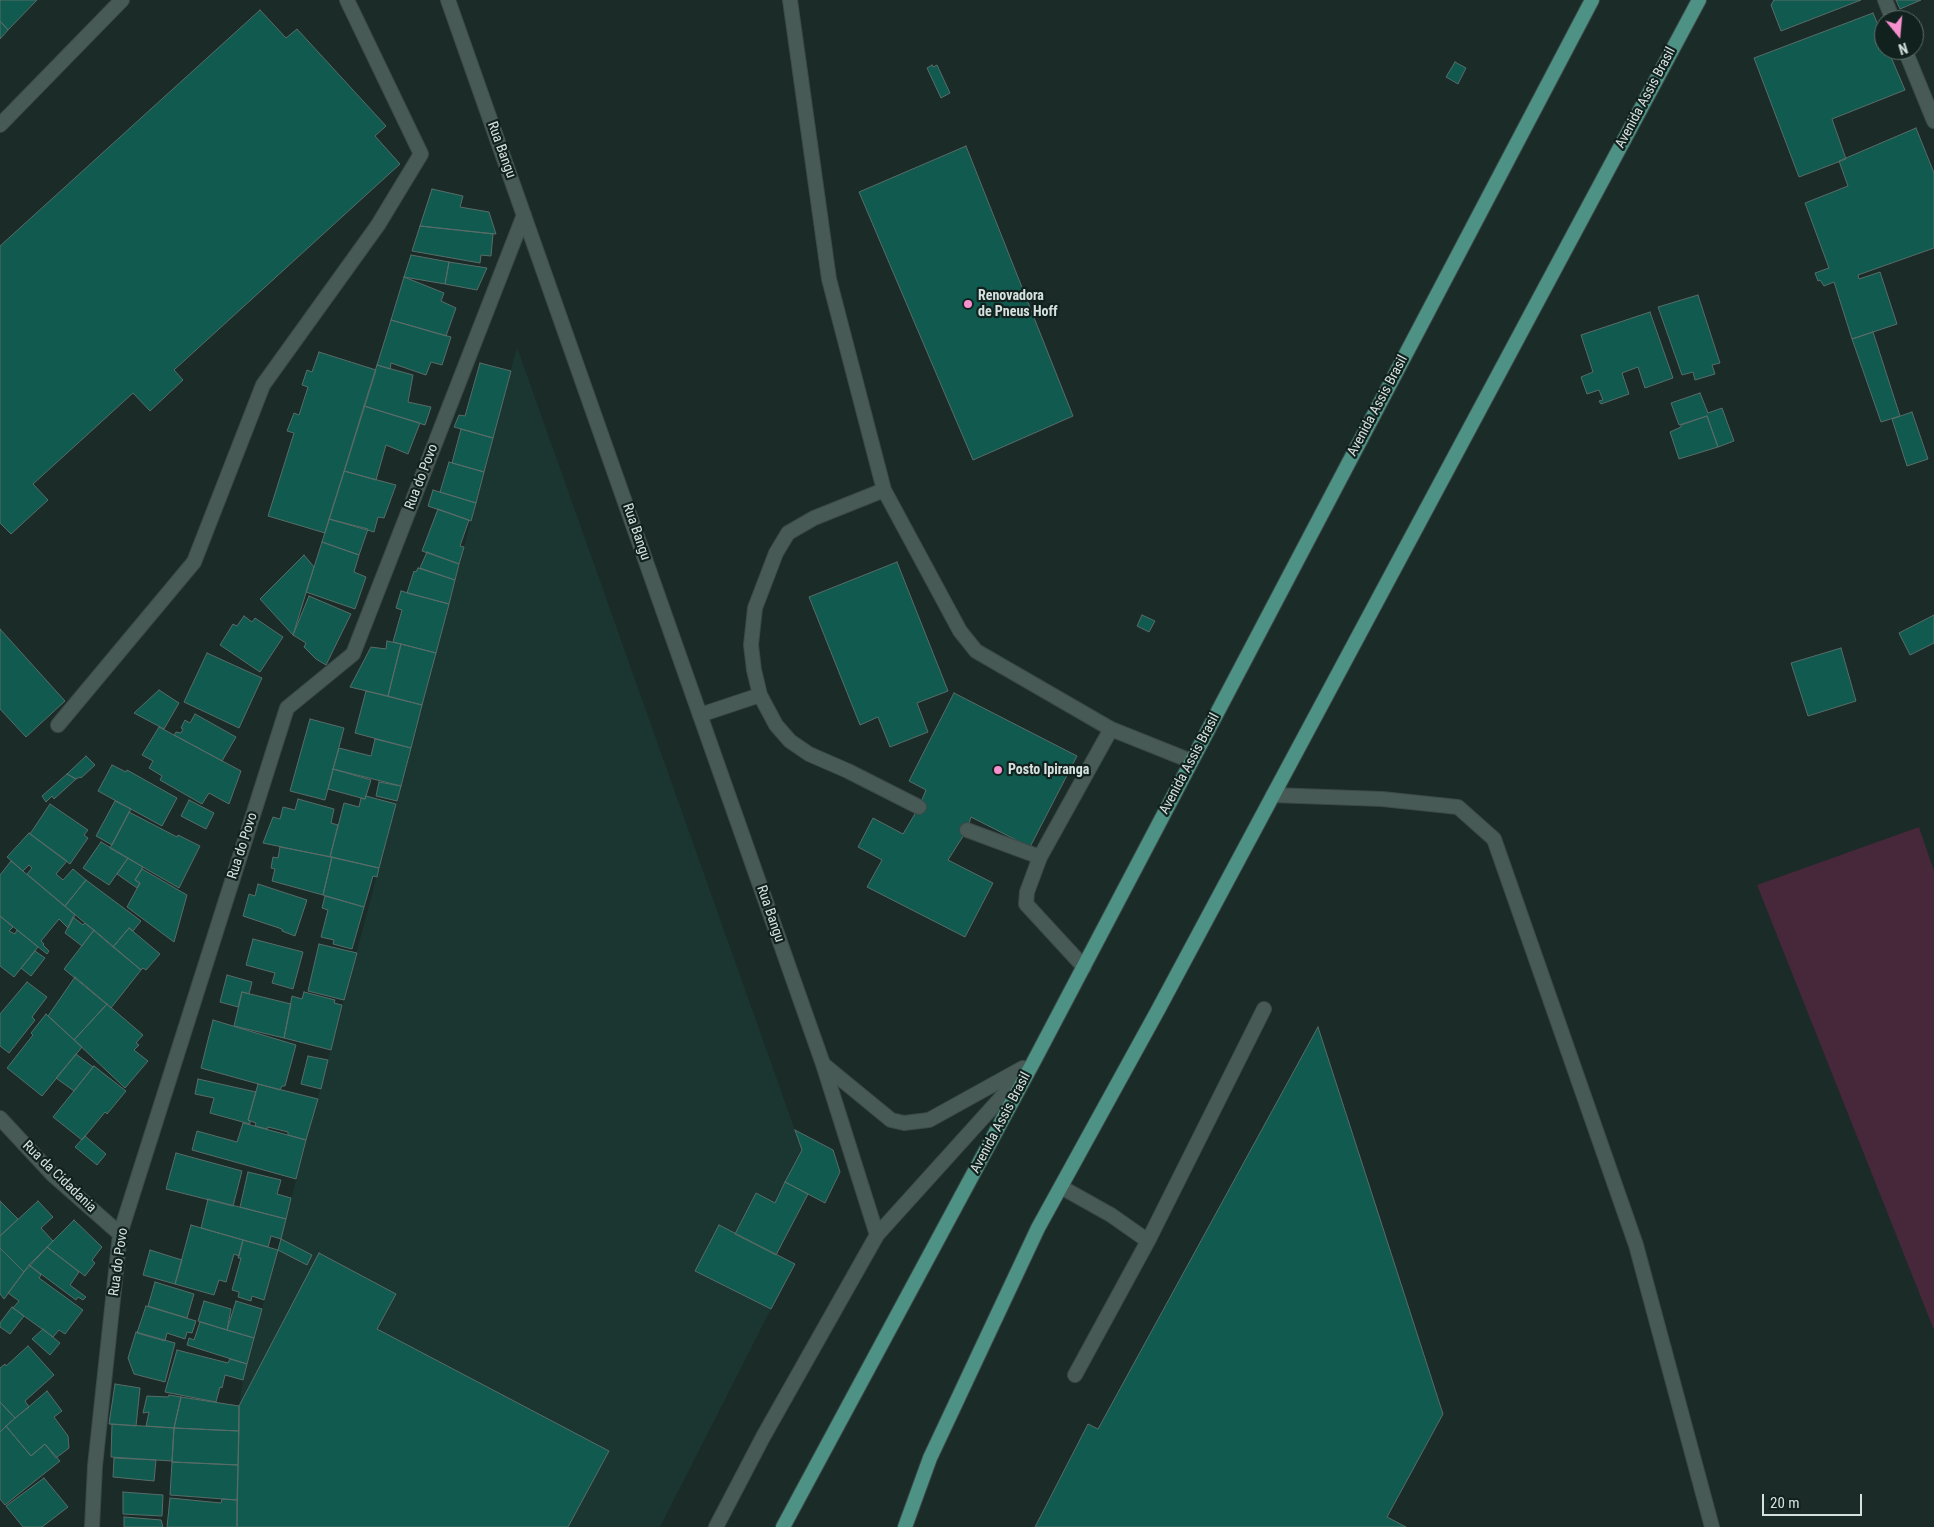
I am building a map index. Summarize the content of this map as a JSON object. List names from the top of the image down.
{
  "streets": {
    "main road": ["Avenida Assis Brasil"],
    "street": ["Rua Bangu", "Rua do Povo", "Rua da Cidadania"]
  },
  "crossings": [
    ["Rua Bangu", "Rua do Povo"],
    ["Rua do Povo", "Rua da Cidadania"]
  ],
  "places": ["Renovadora de Pneus Hoff", "Posto Ipiranga"],
  "scale_bar": "20 m",
  "north": "bottom"
}
